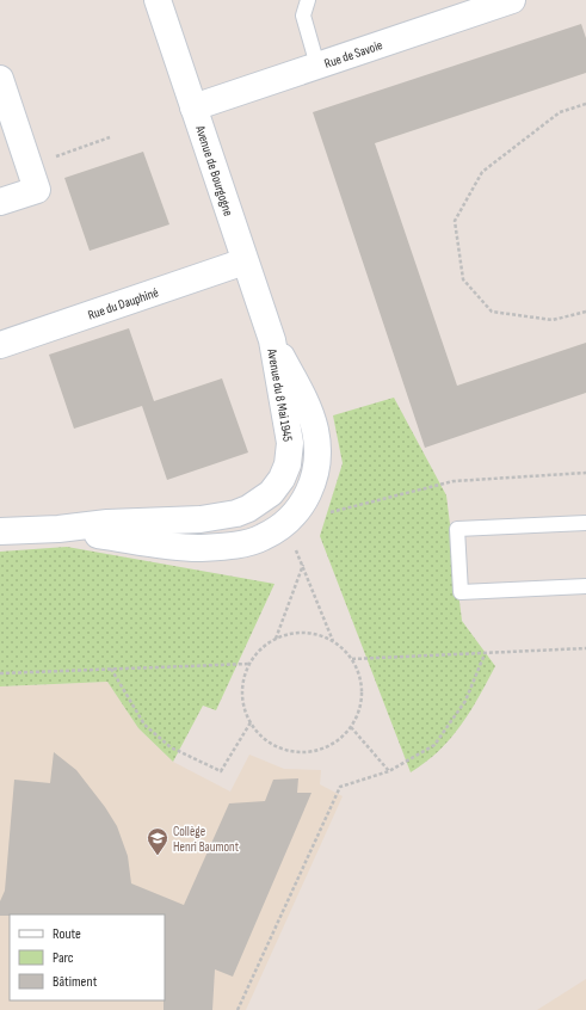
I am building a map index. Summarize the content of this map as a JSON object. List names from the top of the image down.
{
  "streets": {
    "street": [
      "Rue de Savoie",
      "Avenue de Bourgogne",
      "Rue du Dauphiné",
      "Avenue du 8 Mai 1945"
    ]
  },
  "crossings": [
    ["Rue de Savoie", "Avenue de Bourgogne"],
    ["Avenue de Bourgogne", "Rue du Dauphiné"],
    ["Avenue de Bourgogne", "Avenue du 8 Mai 1945"]
  ],
  "places": {
    "school or university": ["Collège Henri Baumont"]
  },
  "legend": ["Route", "Parc", "Bâtiment"]
}
